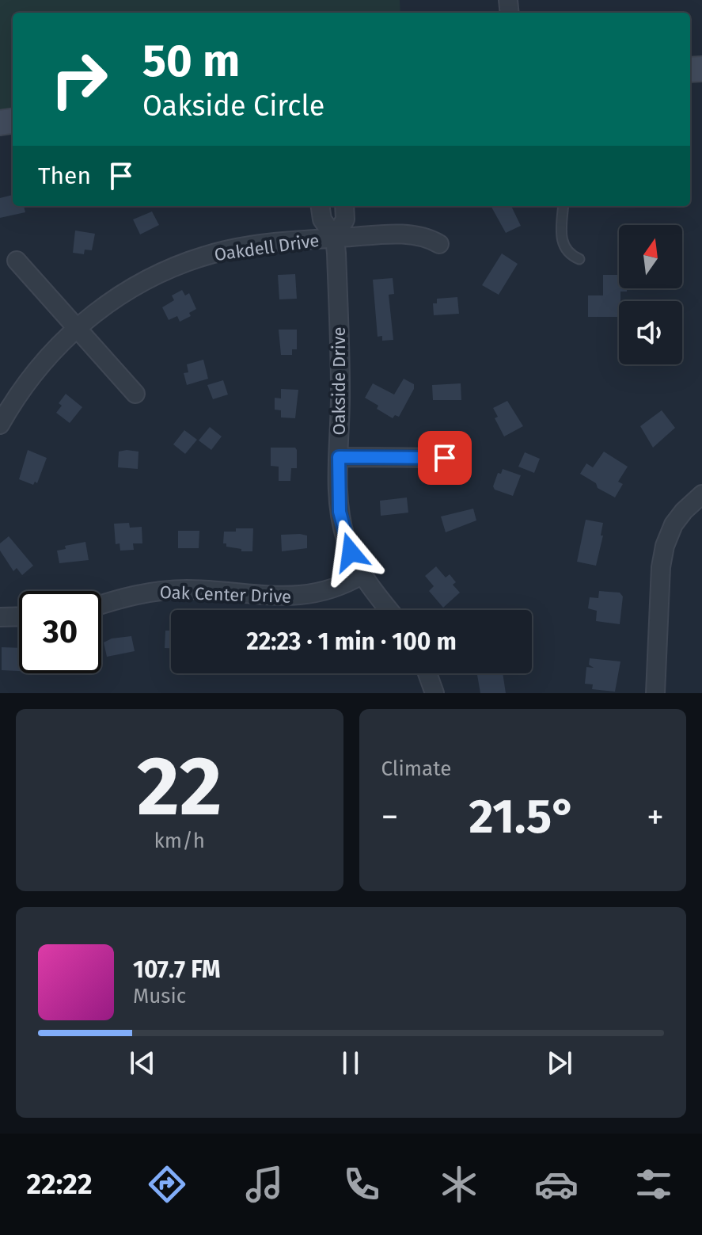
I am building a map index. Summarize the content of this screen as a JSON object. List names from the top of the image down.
{
  "streets": {
    "street": ["Oakdell Drive", "Oakside Drive", "Oak Center Drive"]
  },
  "crossings": [
    ["Oakdell Drive", "Oakside Drive"],
    ["Oakside Drive", "Oak Center Drive"]
  ],
  "north": "top",
  "page": {
    "turn": ["50 m", "Oakside Circle"],
    "then": "Then",
    "limit": "30",
    "trip": "22:23 · 1 min · 100 m",
    "tile": [
      ["22", "km/h"],
      "Climate"
    ],
    "heat": ["−", "21.5°", "+"],
    "song": ["107.7 FM", "Music"],
    "tabs": "22:22"
  }
}
